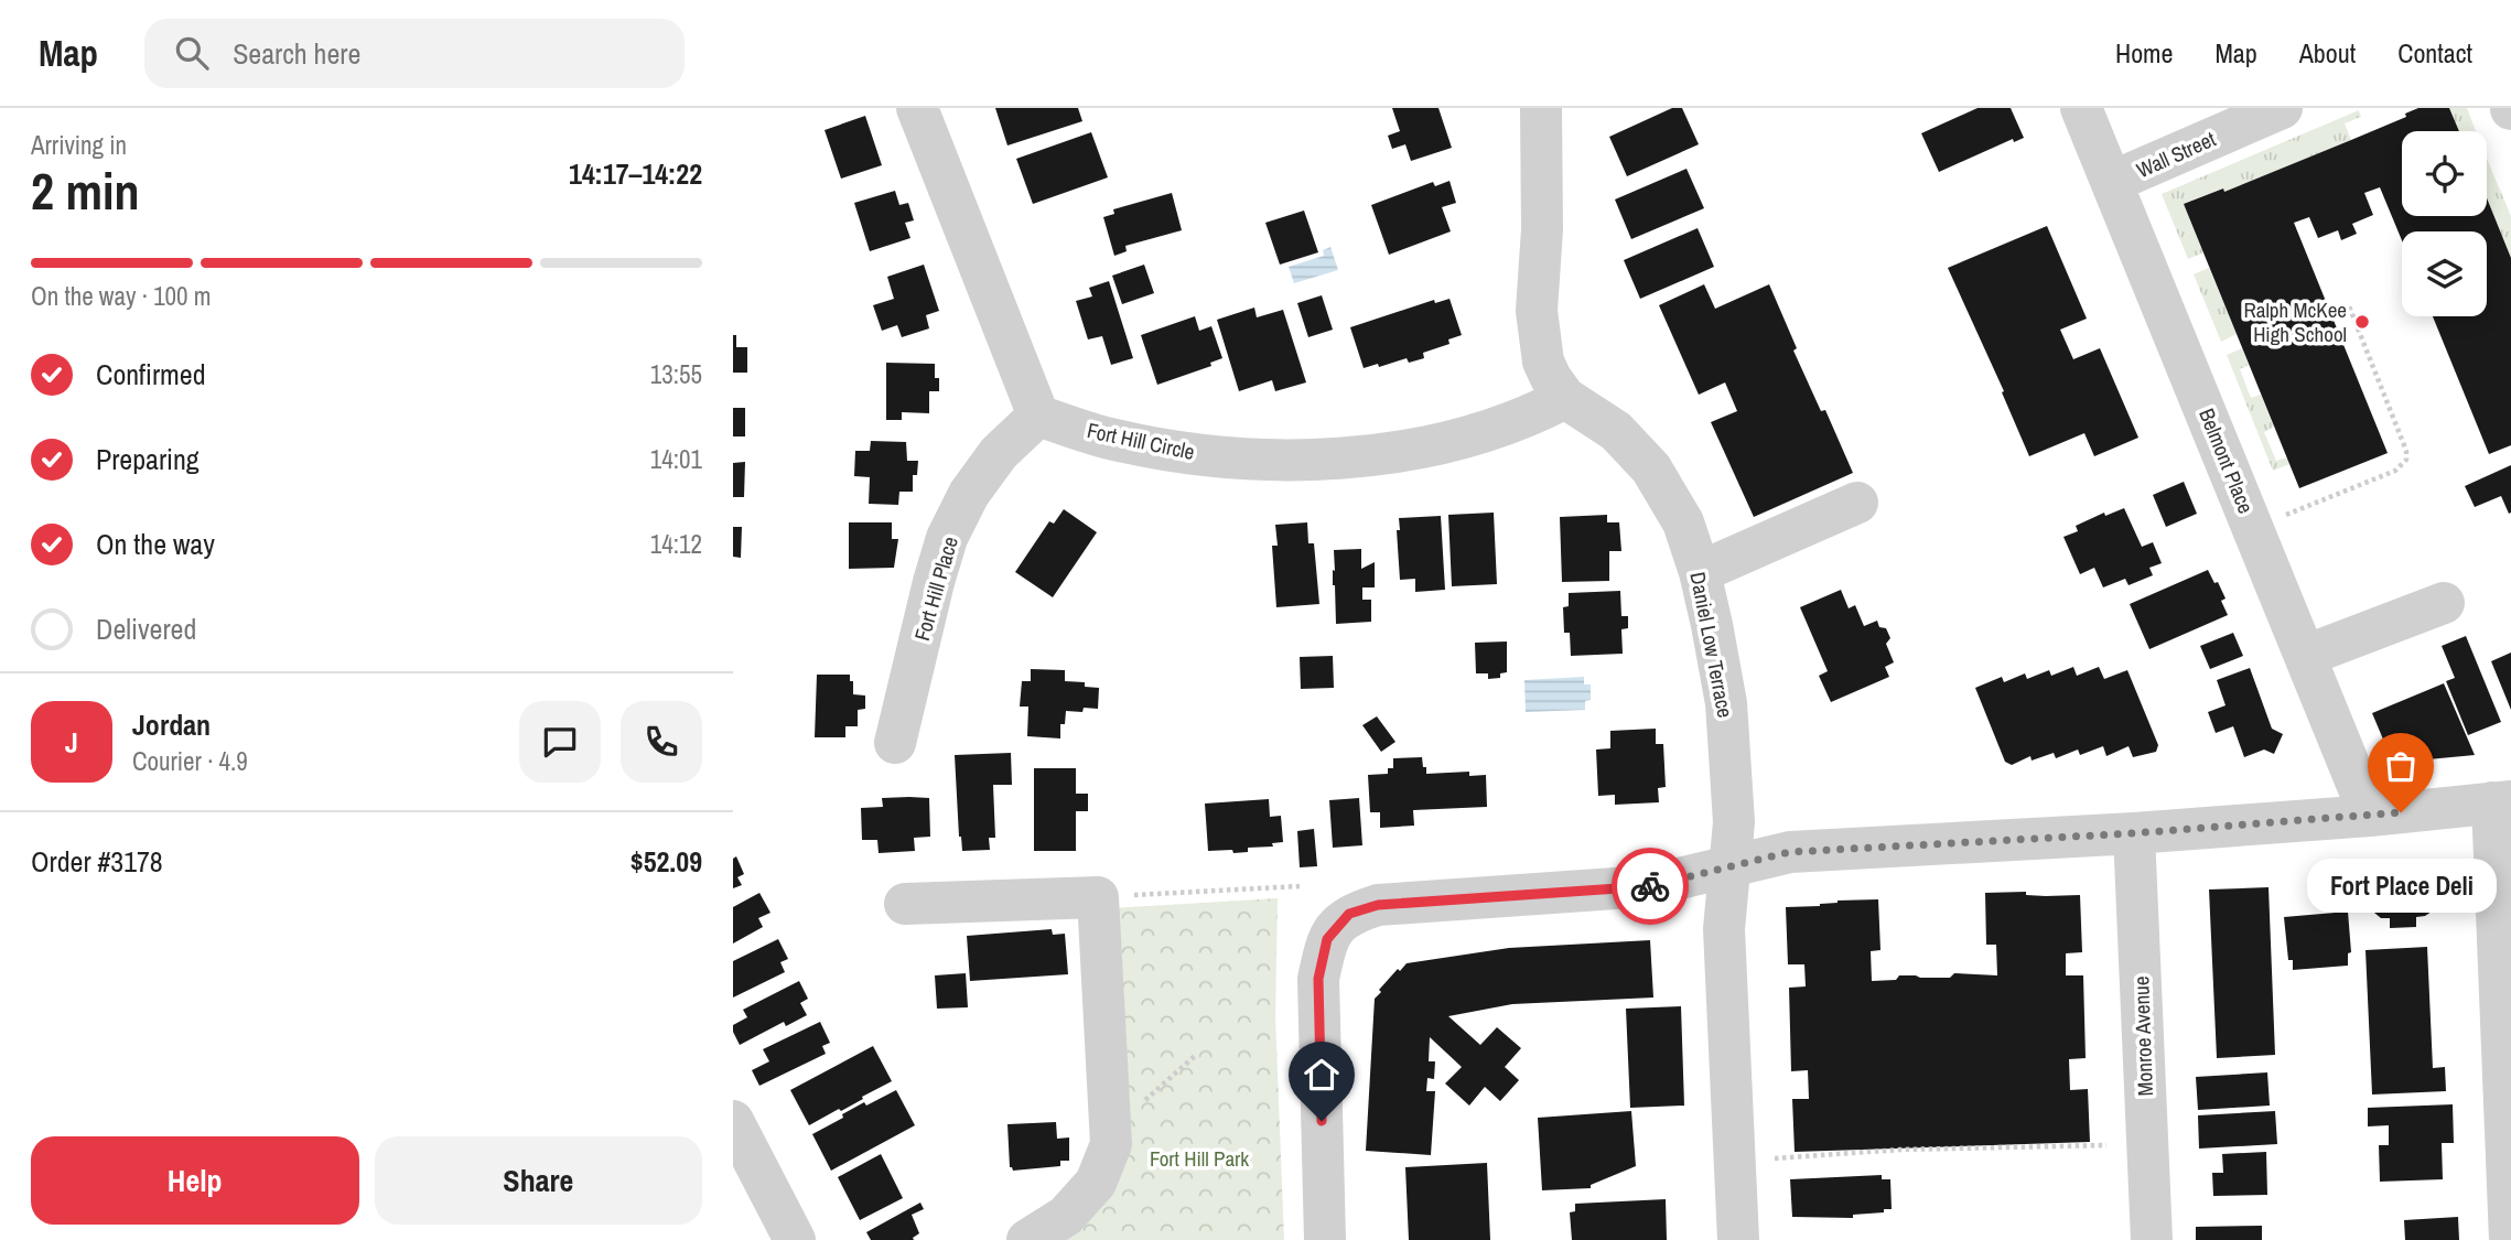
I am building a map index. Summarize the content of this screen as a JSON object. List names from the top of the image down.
{
  "streets": {
    "street": [
      "Wall Street",
      "Fort Hill Circle",
      "Belmont Place",
      "Fort Hill Place",
      "Daniel Low Terrace",
      "Monroe Avenue"
    ]
  },
  "crossings": [
    ["Wall Street", "Belmont Place"],
    ["Fort Hill Circle", "Fort Hill Place"],
    ["Fort Hill Circle", "Daniel Low Terrace"]
  ],
  "parks": ["Fort Hill Park"],
  "places": ["Ralph McKee High School", "Fort Place Deli"],
  "page": {
    "header": "Map",
    "search": "Search here",
    "nav": [
      "Home",
      "Map",
      "About",
      "Contact"
    ],
    "heading": ["2 min", "Arriving in", "14:17–14:22"],
    "panel": [
      "Jordan",
      "Courier · 4.9",
      "Order #3178",
      "$52.09"
    ],
    "bar": "On the way · 100 m",
    "list": [
      ["Confirmed", "13:55"],
      ["Preparing", "14:01"],
      ["On the way", "14:12"],
      "Delivered"
    ],
    "round": "J",
    "bubble": "Fort Place Deli",
    "buttons": ["Help", "Share"]
  }
}
